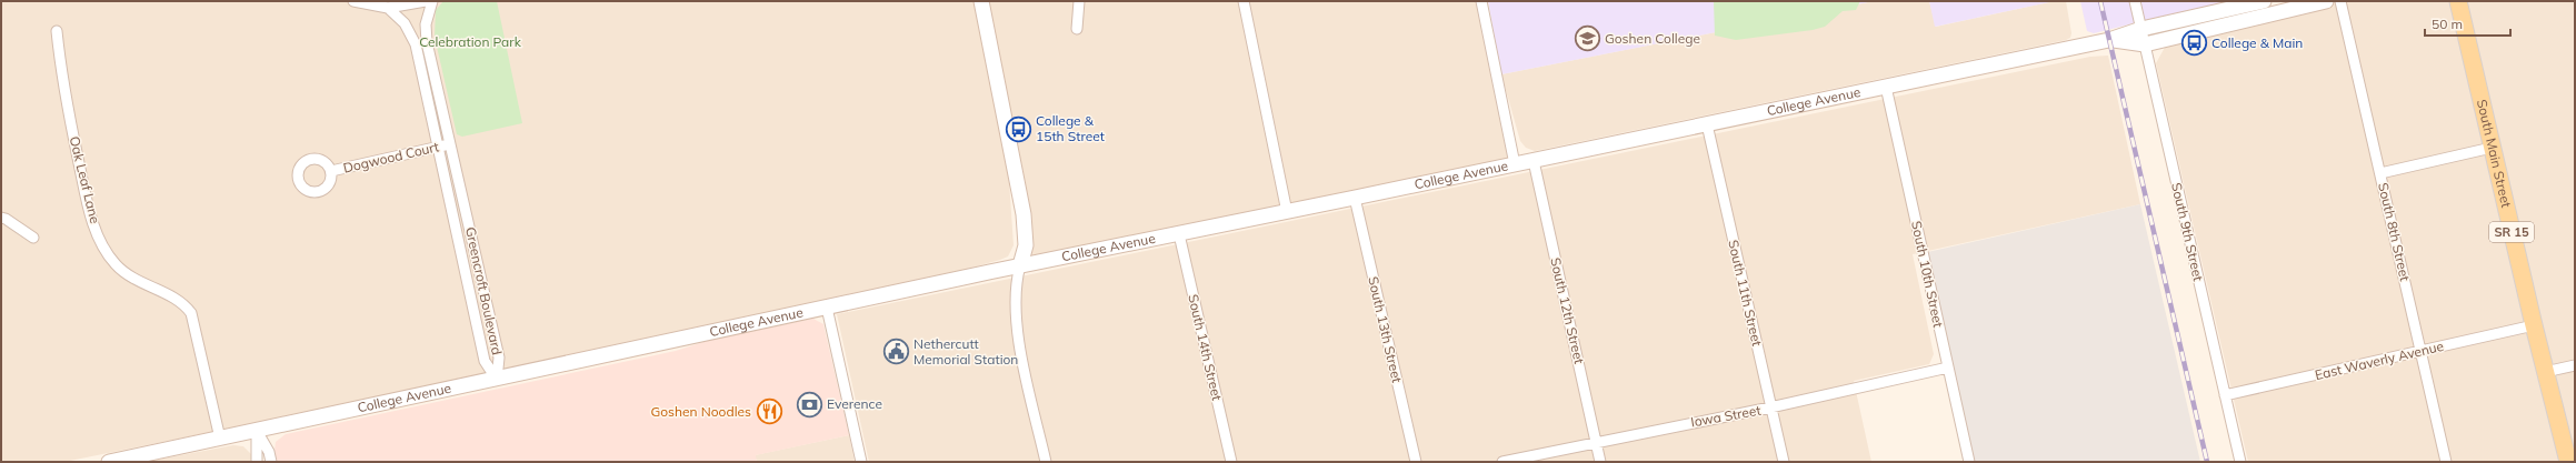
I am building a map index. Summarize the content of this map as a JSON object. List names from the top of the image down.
{
  "streets": {
    "main road": ["College Avenue", "South Main Street", "SR 15"],
    "street": [
      "Dogwood Court",
      "Oak Leaf Lane",
      "South 9th Street",
      "South 8th Street",
      "South 10th Street",
      "Greencroft Boulevard",
      "South 11th Street",
      "South 12th Street",
      "South 13th Street",
      "South 14th Street",
      "East Waverly Avenue",
      "Iowa Street"
    ]
  },
  "crossings": [
    ["College Avenue", "Oak Leaf Lane"],
    ["College Avenue", "South 9th Street"],
    ["College Avenue", "South 10th Street"],
    ["College Avenue", "Greencroft Boulevard"],
    ["College Avenue", "South 11th Street"],
    ["College Avenue", "South 12th Street"],
    ["College Avenue", "South 13th Street"],
    ["College Avenue", "South 14th Street"],
    ["South Main Street", "East Waverly Avenue"],
    ["Dogwood Court", "Greencroft Boulevard"],
    ["South 9th Street", "East Waverly Avenue"],
    ["South 8th Street", "East Waverly Avenue"],
    ["South 10th Street", "Iowa Street"],
    ["South 11th Street", "Iowa Street"],
    ["South 12th Street", "Iowa Street"]
  ],
  "parks": ["Celebration Park"],
  "places": {
    "school or university": ["Goshen College"],
    "bus stop": ["College & Main", "College & 15th Street"],
    "public building": ["Nethercutt Memorial Station"],
    "bank": ["Everence"],
    "restaurant": ["Goshen Noodles"]
  },
  "scale_bar": "50 m"
}
